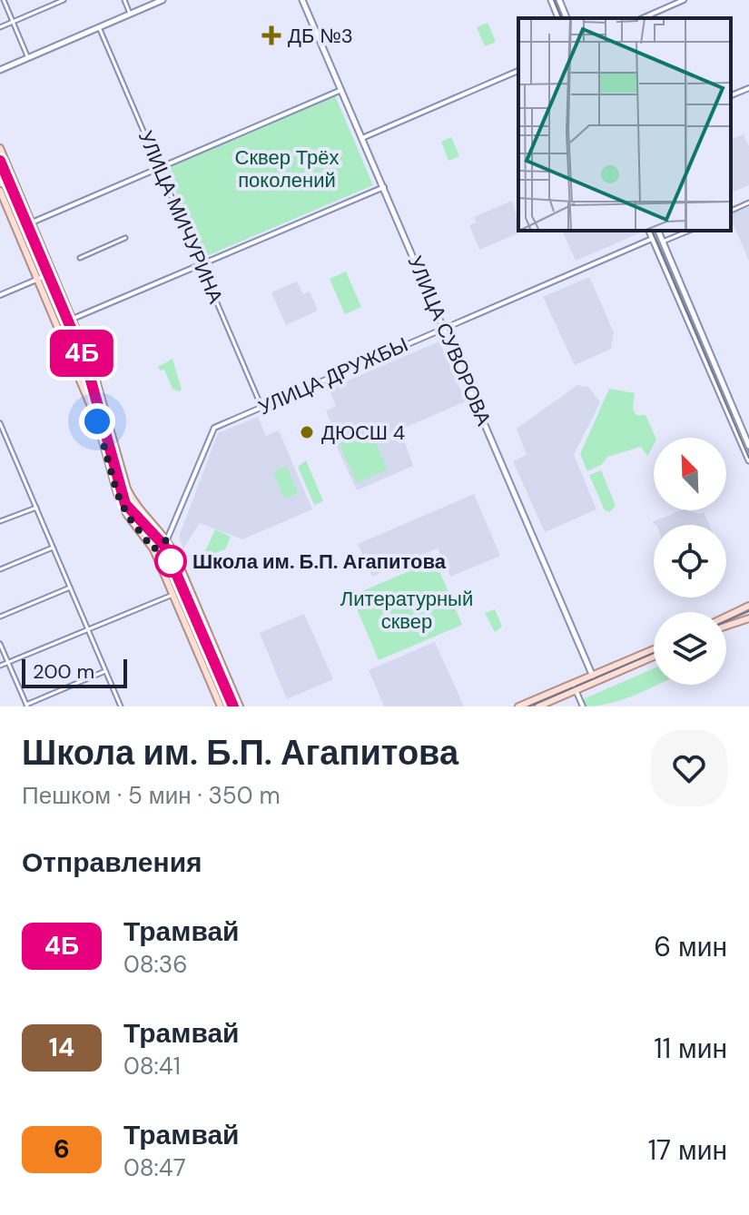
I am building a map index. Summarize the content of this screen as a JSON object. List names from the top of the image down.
{
  "streets": {
    "main road": ["УЛИЦА СУВОРОВА", "УЛИЦА ДРУЖБЫ"],
    "street": ["УЛИЦА МИЧУРИНА"]
  },
  "crossings": [
    ["УЛИЦА МИЧУРИНА", "УЛИЦА ДРУЖБЫ"],
    ["УЛИЦА СУВОРОВА", "УЛИЦА ДРУЖБЫ"]
  ],
  "parks": ["Сквер Трёх поколений", "Литературный сквер"],
  "places": {
    "health": ["ДБ №3"],
    "other": ["ДЮСШ 4", "Школа им. Б.П. Агапитова"]
  },
  "lines": ["tram line 4Б"],
  "scale_bar": "200 m",
  "north": "top left",
  "page": {
    "on_map": "4Б",
    "scale": "200 m",
    "heading": [
      ["Школа им. Б.П. Агапитова", "Пешком · 5 мин · 350 m"],
      "Отправления"
    ],
    "list": [
      {
        "mark": "4Б",
        "name": "Трамвай",
        "note": "08:36",
        "value": "6 мин"
      },
      {
        "mark": "14",
        "name": "Трамвай",
        "note": "08:41",
        "value": "11 мин"
      },
      {
        "mark": "6",
        "name": "Трамвай",
        "note": "08:47",
        "value": "17 мин"
      }
    ]
  }
}
